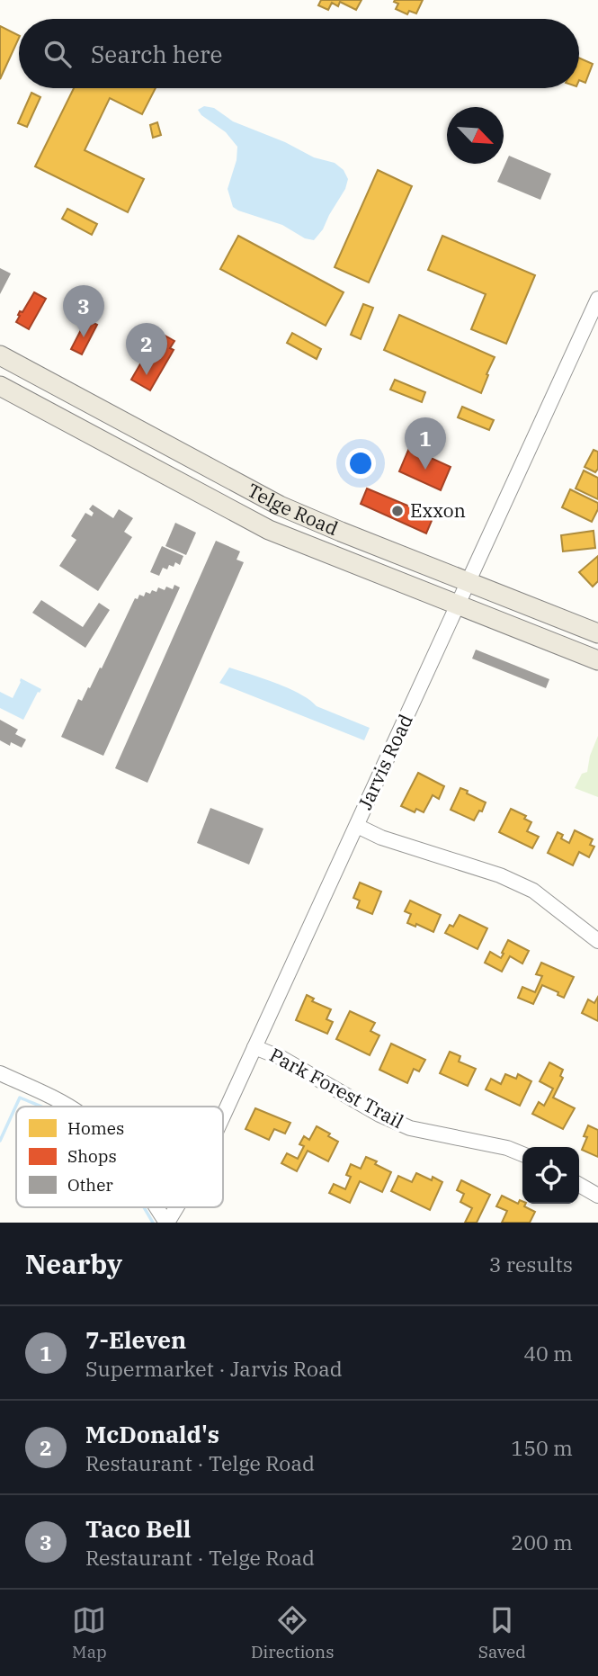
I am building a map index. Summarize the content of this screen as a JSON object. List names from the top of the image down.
{
  "streets": {
    "main road": ["Telge Road"],
    "street": ["Jarvis Road", "Park Forest Trail"]
  },
  "crossings": [
    ["Telge Road", "Jarvis Road"],
    ["Jarvis Road", "Park Forest Trail"]
  ],
  "places": ["Exxon"],
  "legend": ["Homes", "Shops", "Other"],
  "north": "bottom right",
  "page": {
    "search": "Search here",
    "pins": ["3", "2", "1"],
    "heading": ["Nearby", "3 results"],
    "list": [
      {
        "mark": "1",
        "name": "7-Eleven",
        "note": "Supermarket · Jarvis Road",
        "value": "40 m"
      },
      {
        "mark": "2",
        "name": "McDonald's",
        "note": "Restaurant · Telge Road",
        "value": "150 m"
      },
      {
        "mark": "3",
        "name": "Taco Bell",
        "note": "Restaurant · Telge Road",
        "value": "200 m"
      }
    ],
    "nav": ["Map", "Directions", "Saved"]
  }
}
